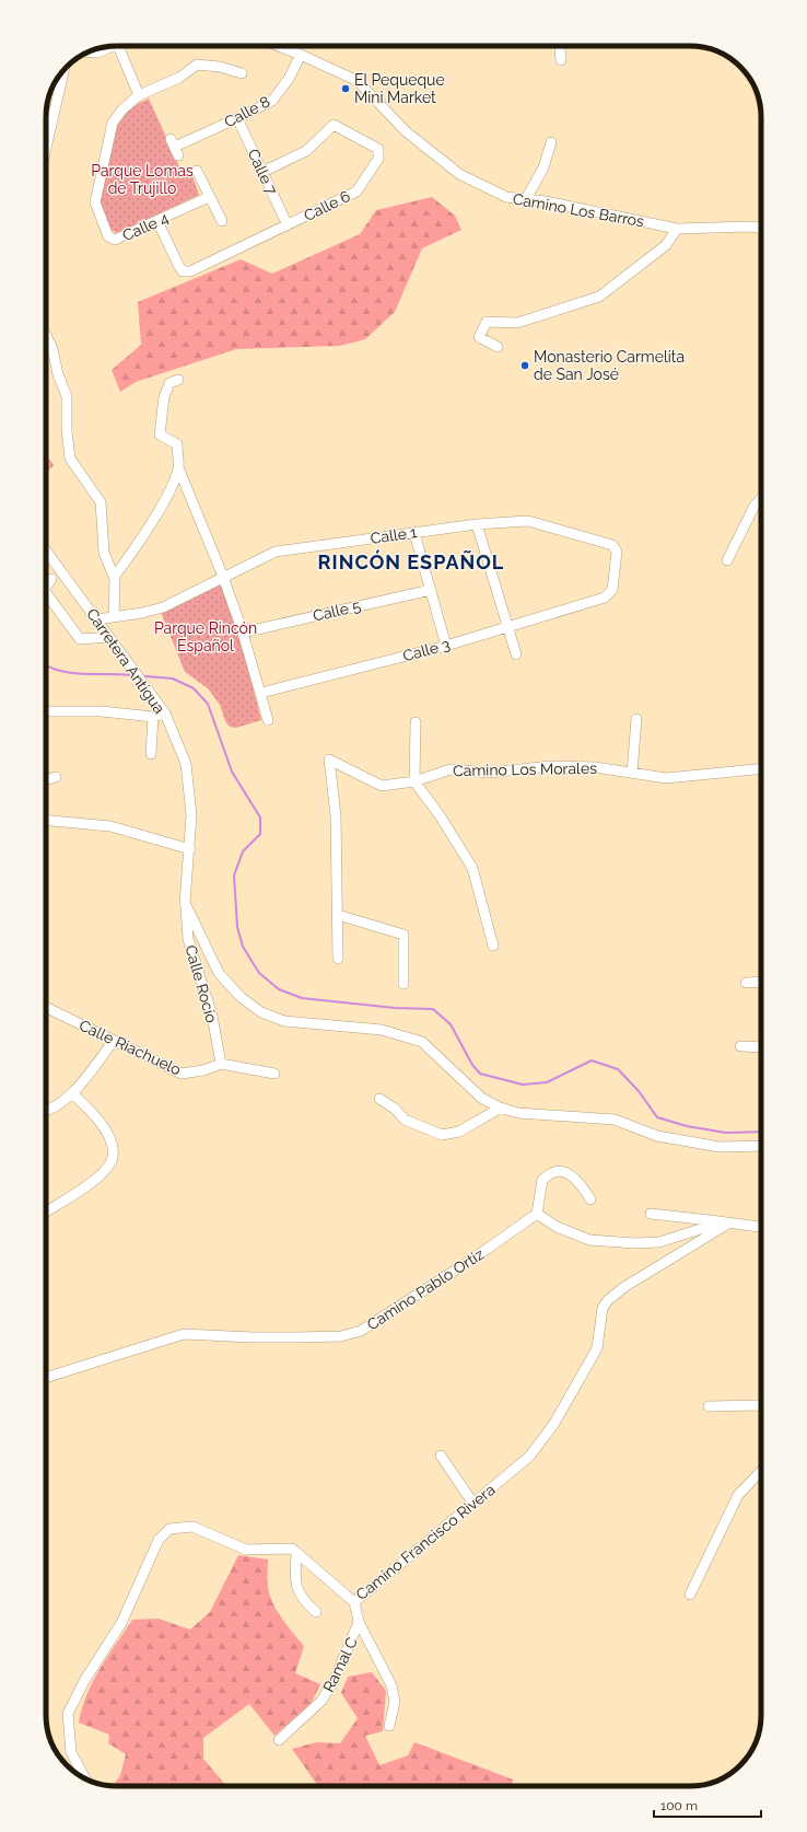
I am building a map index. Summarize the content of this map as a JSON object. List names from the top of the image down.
{
  "streets": {
    "street": [
      "Calle 8",
      "Calle 7",
      "Calle 6",
      "Camino Los Barros",
      "Calle 4",
      "Calle 1",
      "Calle 5",
      "Calle 3",
      "Carretera Antigua",
      "Camino Los Morales",
      "Calle Rocío",
      "Calle Riachuelo",
      "Camino Pablo Ortiz",
      "Camino Francisco Rivera",
      "Ramal C"
    ]
  },
  "crossings": [
    ["Calle 8", "Calle 7"],
    ["Calle 8", "Camino Los Barros"],
    ["Calle 7", "Calle 6"],
    ["Calle 6", "Calle 4"],
    ["Calle 1", "Calle 3"],
    ["Calle 1", "Carretera Antigua"],
    ["Carretera Antigua", "Calle Rocío"],
    ["Calle Rocío", "Calle Riachuelo"]
  ],
  "districts": ["RINCÓN ESPAÑOL"],
  "parks": ["Parque Lomas de Trujillo", "Parque Rincón Español"],
  "places": ["El Pequeque Mini Market", "Monasterio Carmelita de San José"],
  "scale_bar": "100 m"
}
